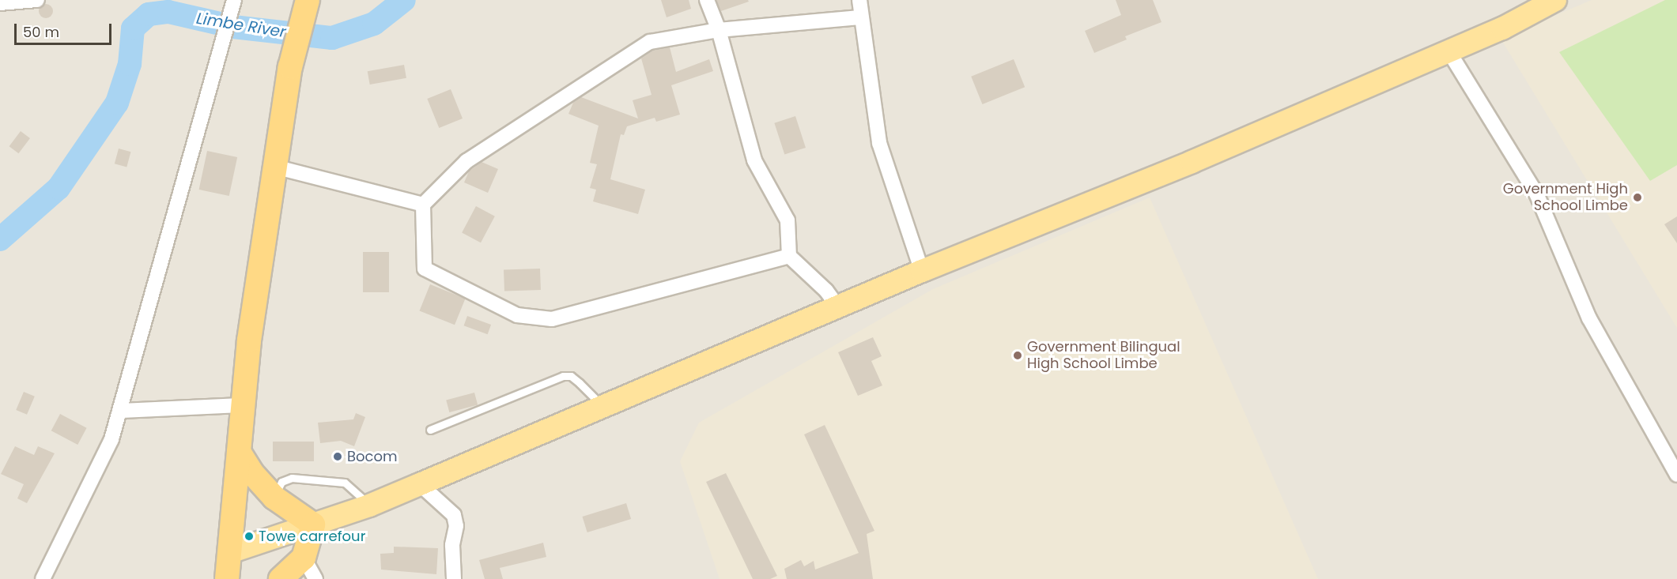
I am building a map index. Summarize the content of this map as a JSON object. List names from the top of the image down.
{
  "water": ["Limbe River"],
  "places": [
    "Government High School Limbe",
    "Government Bilingual High School Limbe",
    "Bocom",
    "Towe carrefour"
  ],
  "scale_bar": "50 m"
}
